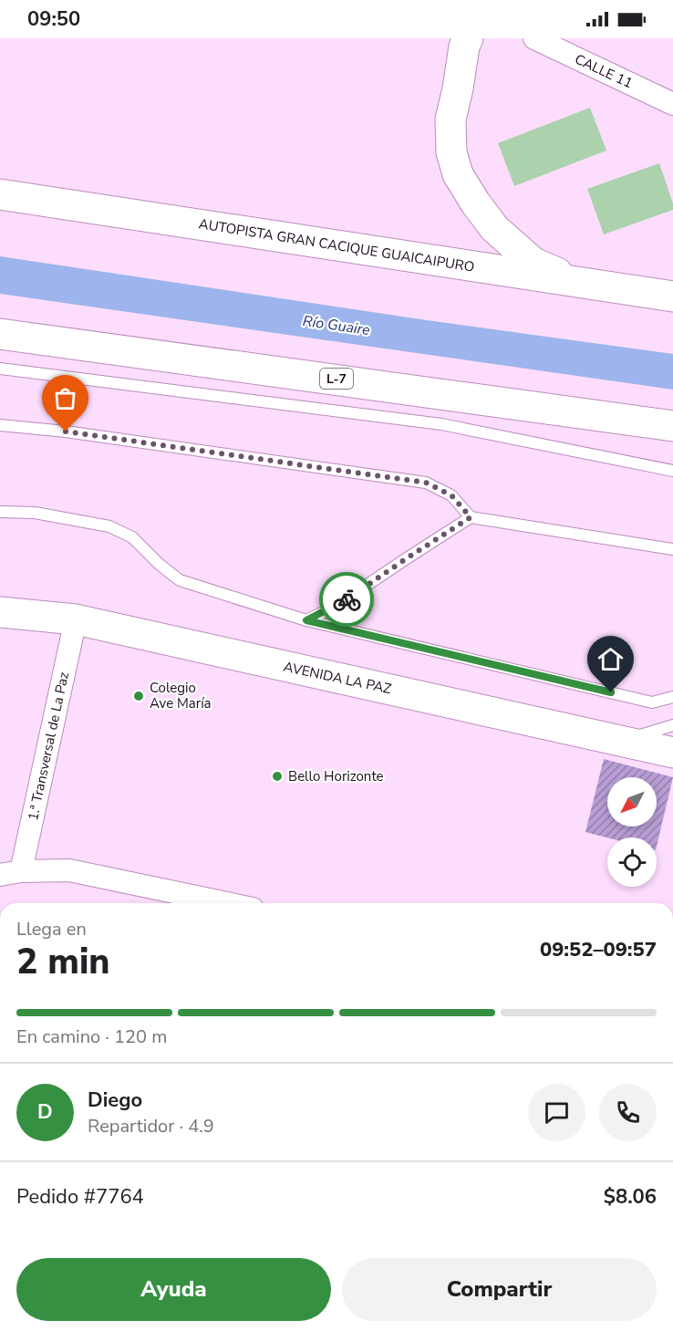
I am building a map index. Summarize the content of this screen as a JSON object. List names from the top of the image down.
{
  "streets": {
    "main road": ["AUTOPISTA GRAN CACIQUE GUAICAIPURO", "L-7", "AVENIDA LA PAZ"],
    "street": ["CALLE 11", "1.ª Transversal de La Paz"]
  },
  "crossings": [
    ["AVENIDA LA PAZ", "1.ª Transversal de La Paz"]
  ],
  "water": ["Río Guaire"],
  "places": ["Colegio Ave María", "Bello Horizonte"],
  "north": "bottom left",
  "page": {
    "status": "09:50",
    "heading": ["2 min", "Llega en", "09:52–09:57"],
    "panel": [
      "Diego",
      "Repartidor · 4.9",
      "Pedido #7764",
      "$8.06"
    ],
    "bar": "En camino · 120 m",
    "round": "D",
    "buttons": ["Ayuda", "Compartir"]
  }
}
